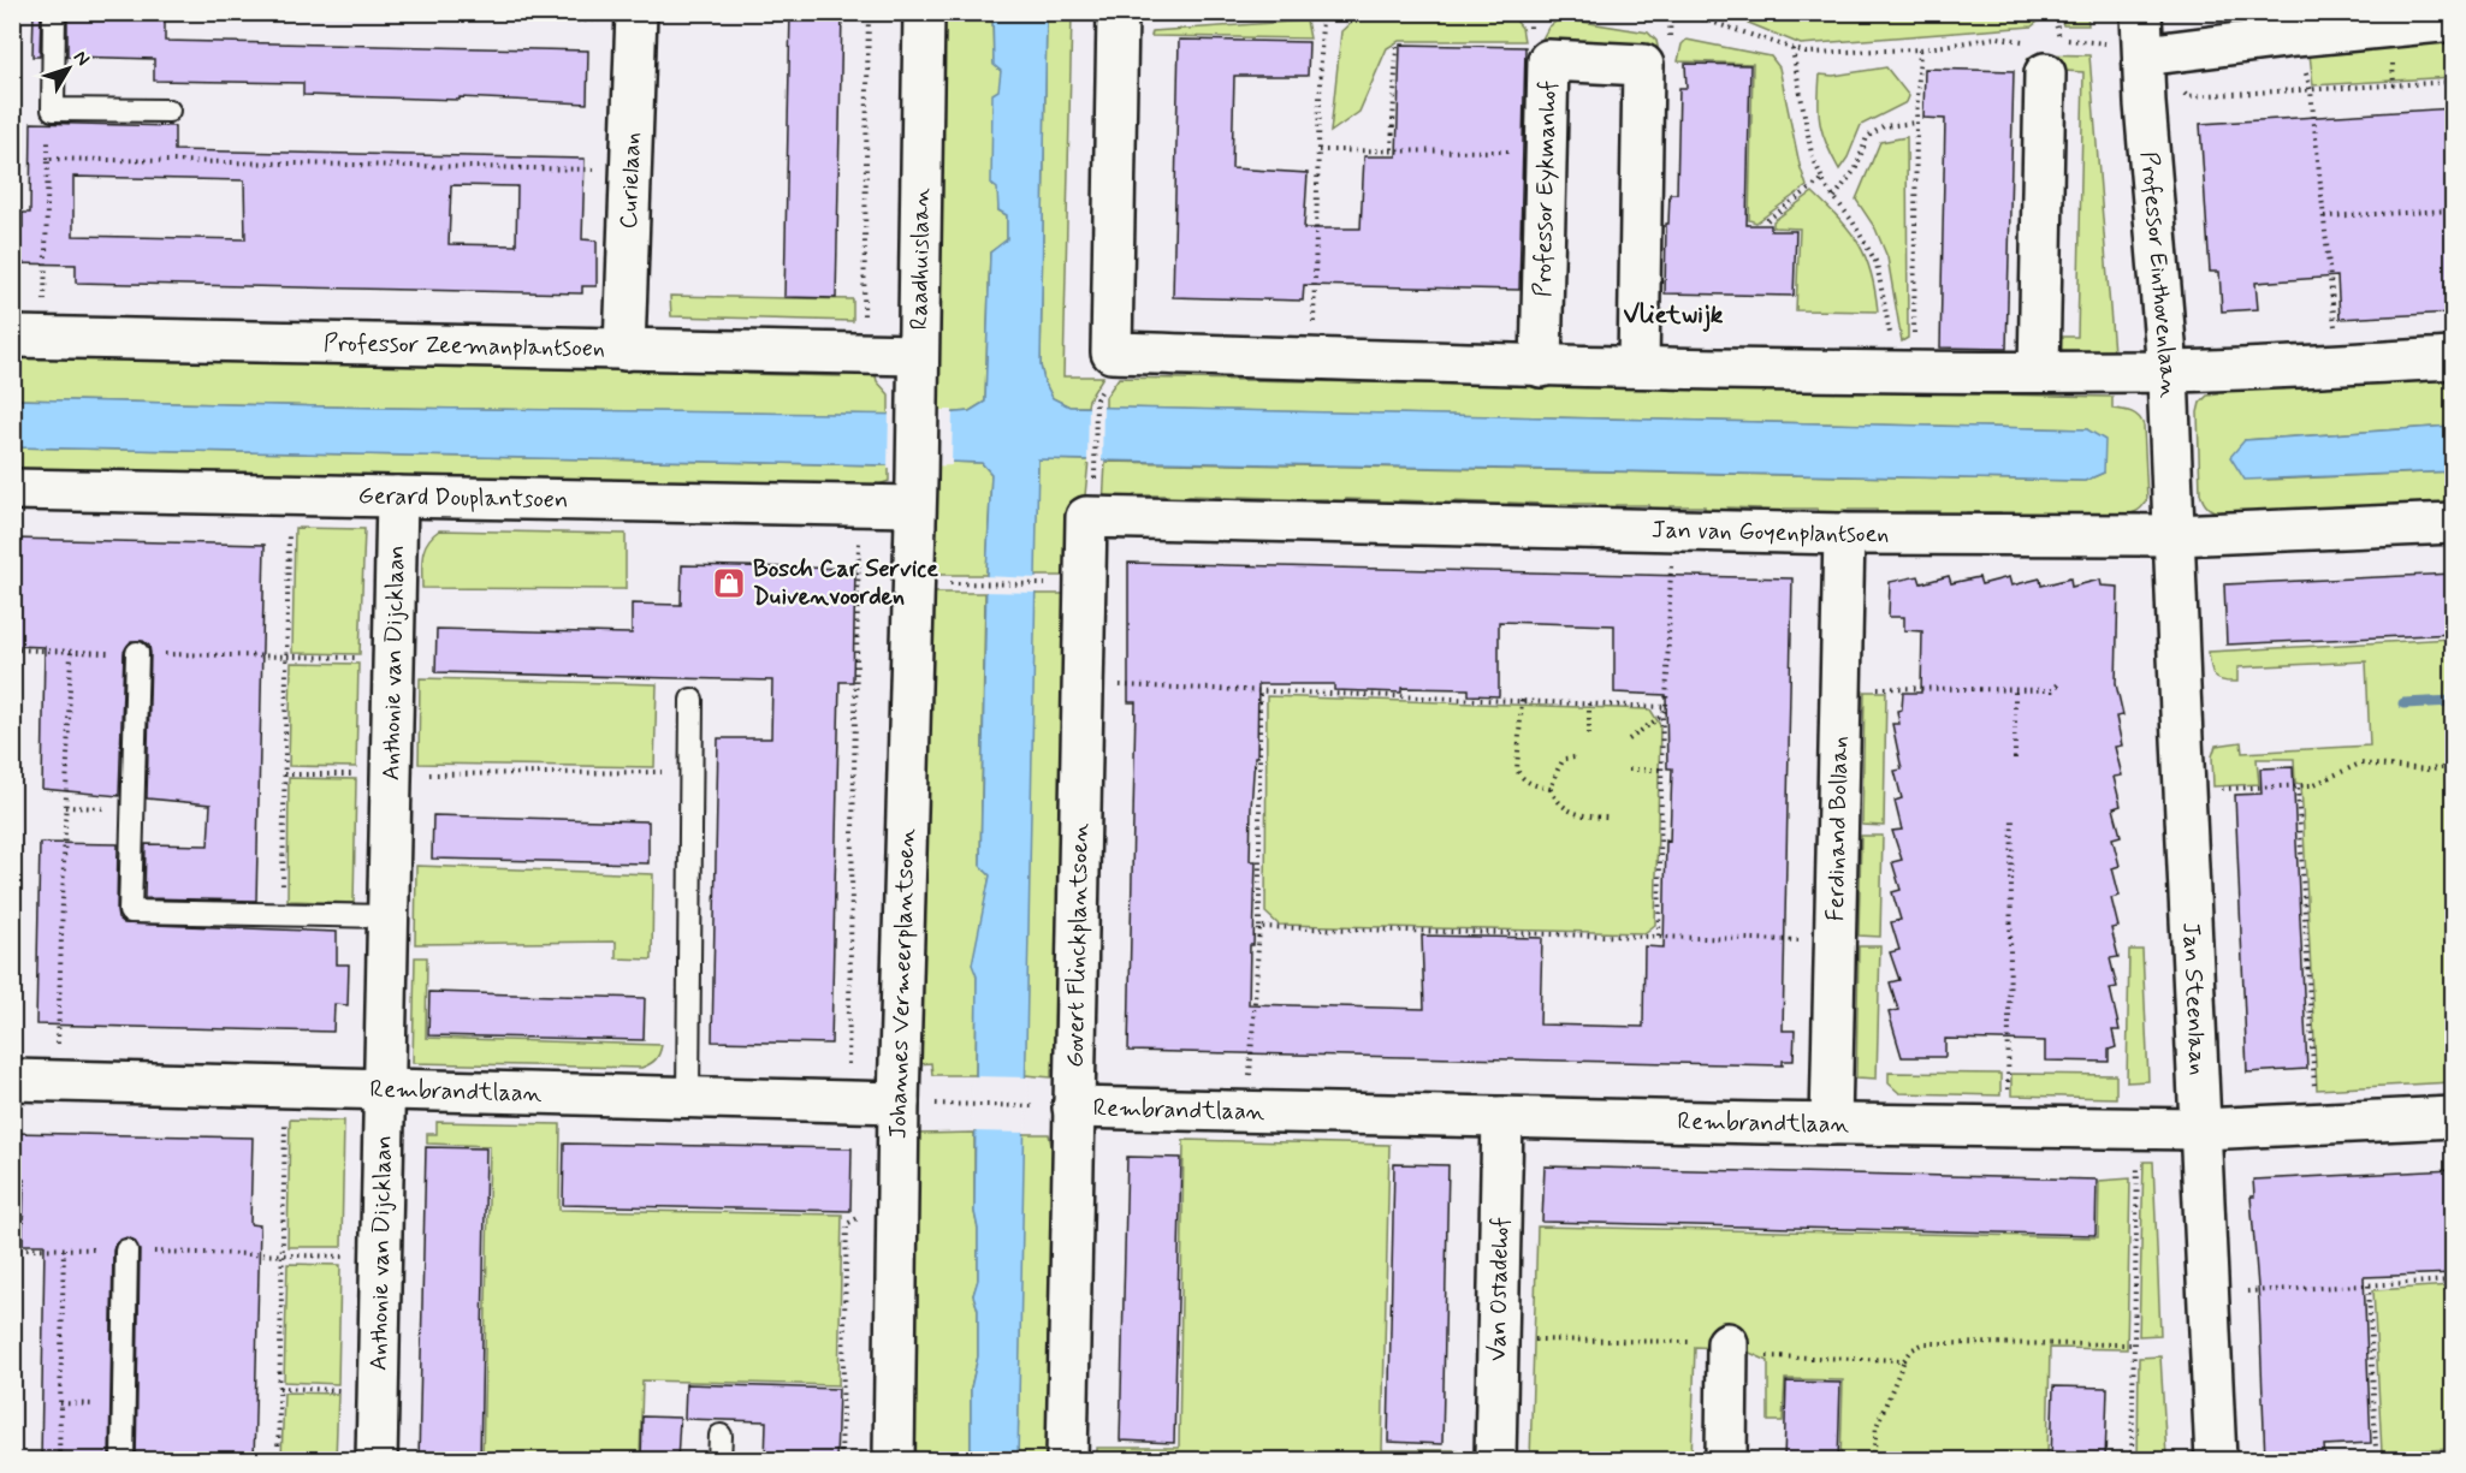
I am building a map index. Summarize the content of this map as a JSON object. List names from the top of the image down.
{
  "streets": {
    "street": [
      "Curielaan",
      "Professor Eykmanhof",
      "Raadhuislaan",
      "Professor Einthovenlaan",
      "Professor Zeemanplantsoen",
      "Gerard Douplantsoen",
      "Jan van Goyenplantsoen",
      "Anthonie van Dijcklaan",
      "Ferdinand Bollaan",
      "Govert Flinckplantsoen",
      "Johannes Vermeerplantsoen",
      "Jan Steenlaan",
      "Rembrandtlaan",
      "Van Ostadehof"
    ]
  },
  "crossings": [
    ["Curielaan", "Professor Zeemanplantsoen"],
    ["Raadhuislaan", "Professor Zeemanplantsoen"],
    ["Raadhuislaan", "Gerard Douplantsoen"],
    ["Raadhuislaan", "Johannes Vermeerplantsoen"],
    ["Professor Einthovenlaan", "Jan van Goyenplantsoen"],
    ["Professor Einthovenlaan", "Jan Steenlaan"],
    ["Gerard Douplantsoen", "Anthonie van Dijcklaan"],
    ["Gerard Douplantsoen", "Johannes Vermeerplantsoen"],
    ["Jan van Goyenplantsoen", "Ferdinand Bollaan"],
    ["Jan van Goyenplantsoen", "Govert Flinckplantsoen"],
    ["Jan van Goyenplantsoen", "Jan Steenlaan"],
    ["Anthonie van Dijcklaan", "Rembrandtlaan"],
    ["Ferdinand Bollaan", "Rembrandtlaan"],
    ["Govert Flinckplantsoen", "Rembrandtlaan"],
    ["Johannes Vermeerplantsoen", "Rembrandtlaan"],
    ["Jan Steenlaan", "Rembrandtlaan"],
    ["Rembrandtlaan", "Van Ostadehof"]
  ],
  "districts": ["Vlietwijk"],
  "places": {
    "shop": ["Bosch Car Service Duivenvoorden"]
  },
  "north": "top right"
}
